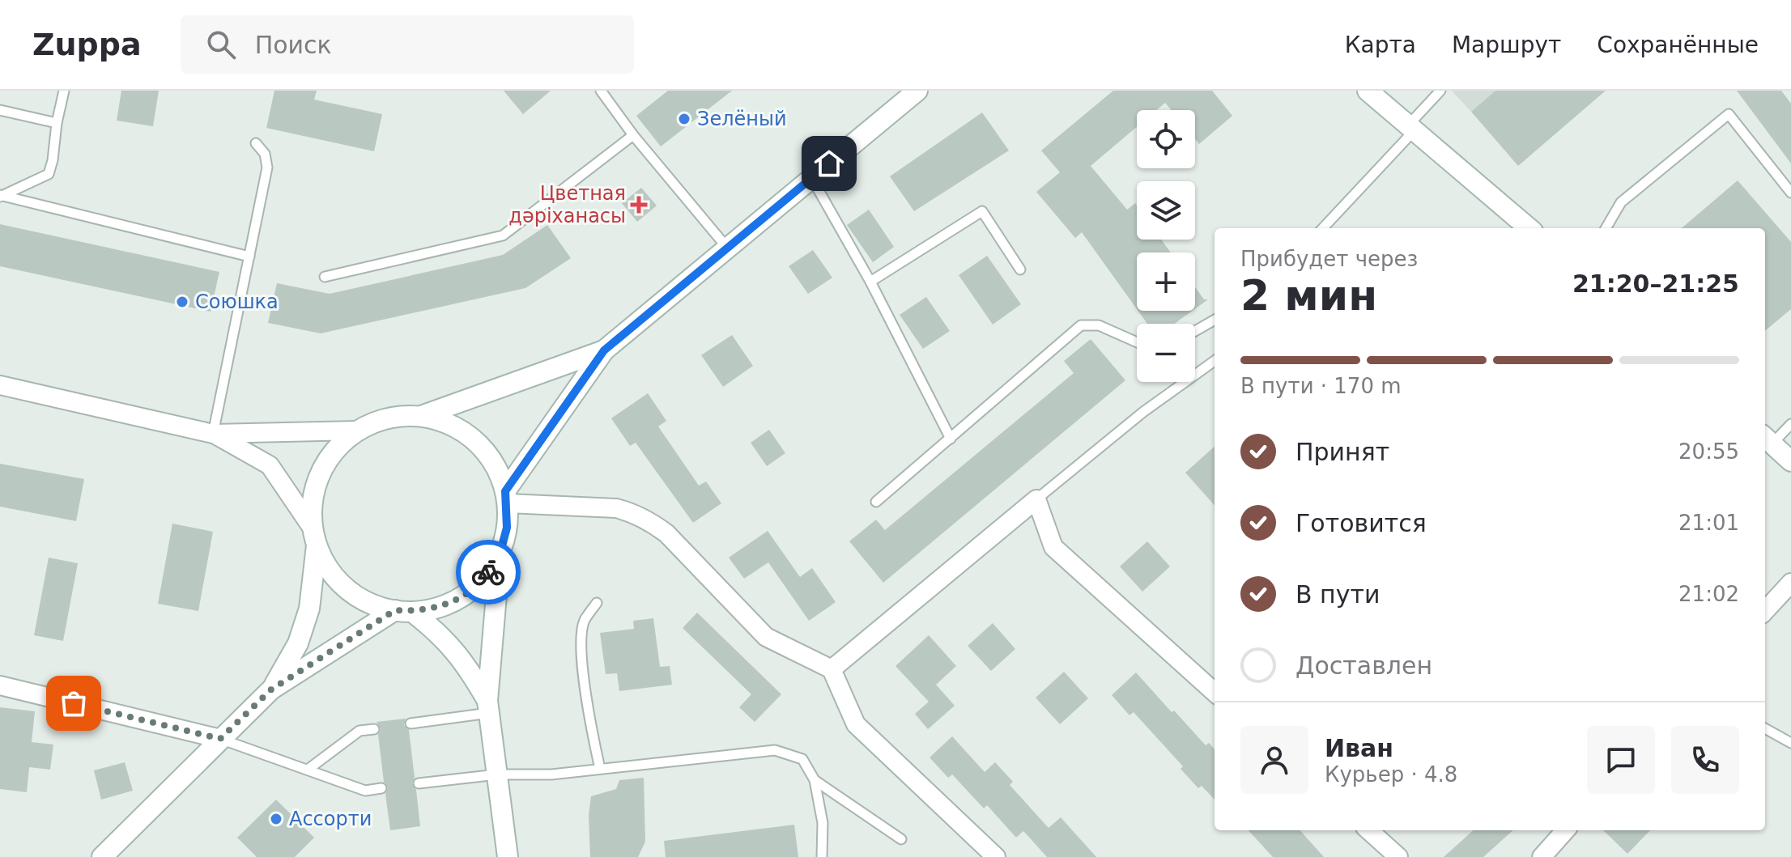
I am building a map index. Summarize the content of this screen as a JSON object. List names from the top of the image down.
{
  "places": {
    "other": ["Зелёный", "Союшка", "Ассорти"],
    "health": ["Цветная дәріханасы"]
  },
  "page": {
    "header": "Zuppa",
    "search": "Поиск",
    "nav": ["Карта", "Маршрут", "Сохранённые"],
    "map_buttons": ["+", "−"],
    "heading": ["2 мин", "Прибудет через", "21:20–21:25"],
    "panel": ["Иван", "Курьер · 4.8"],
    "bar": "В пути · 170 m",
    "list": [
      ["Принят", "20:55"],
      ["Готовится", "21:01"],
      ["В пути", "21:02"],
      "Доставлен"
    ]
  }
}
